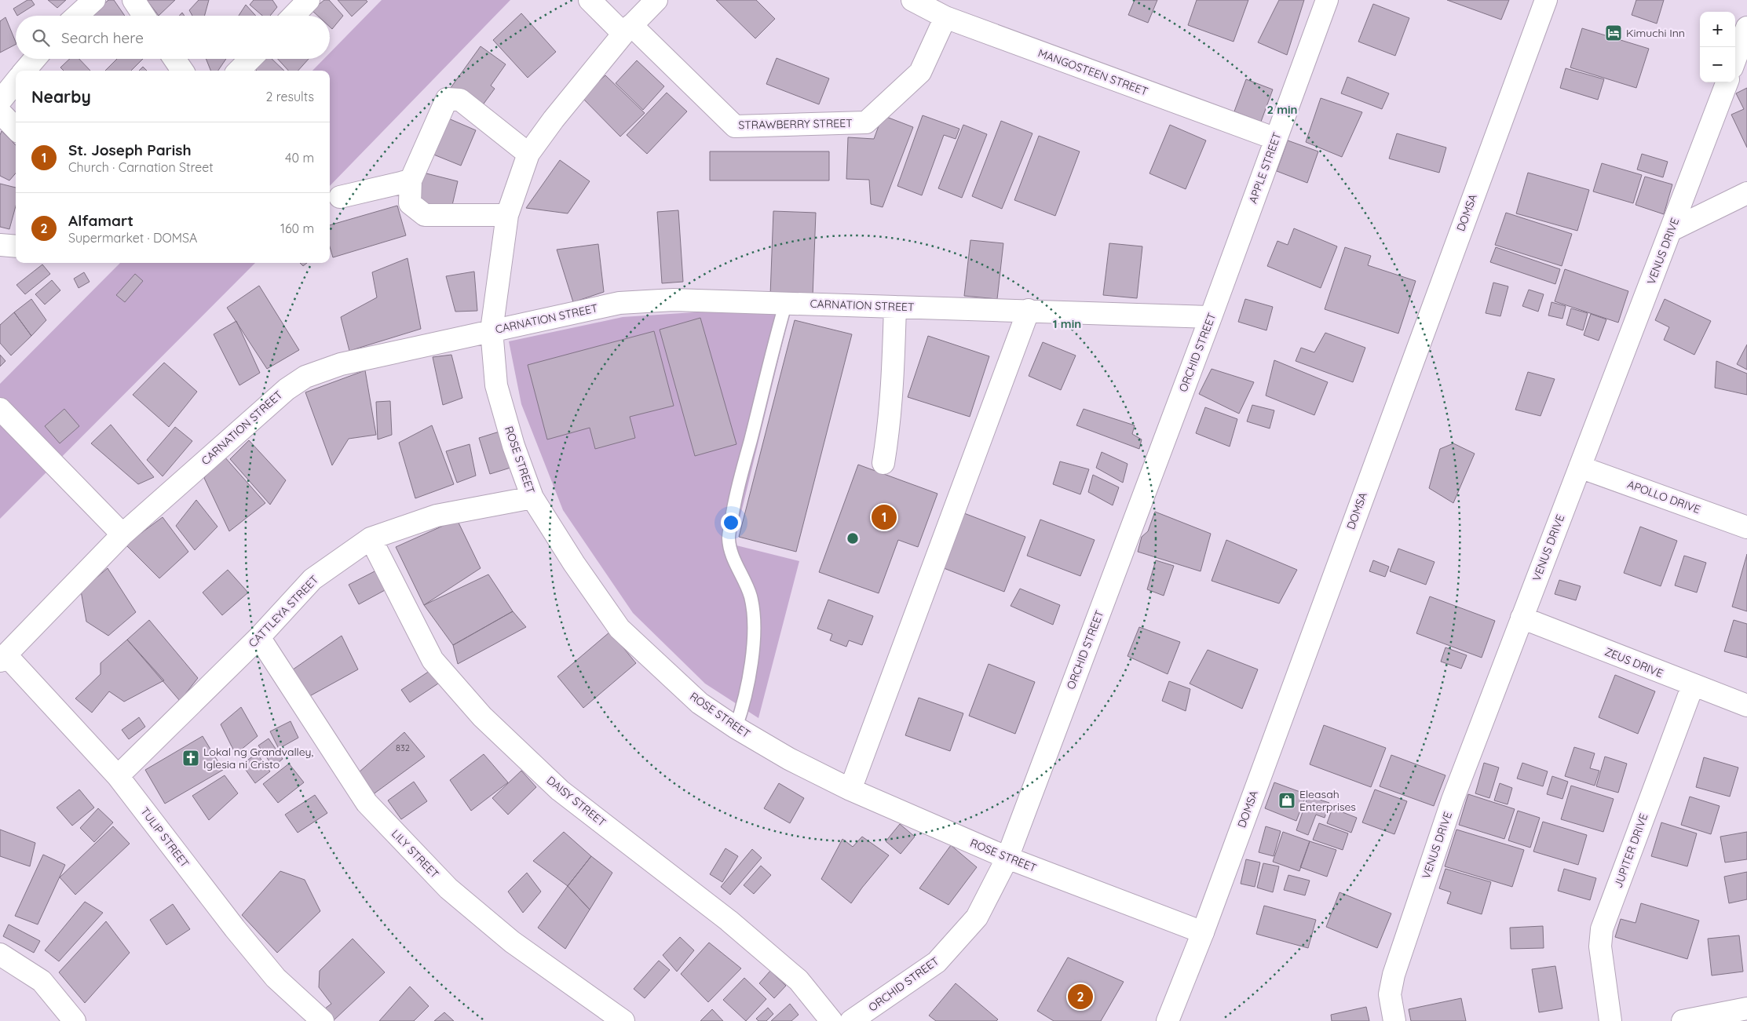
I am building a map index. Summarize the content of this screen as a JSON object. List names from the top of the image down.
{
  "streets": {
    "street": [
      "MANGOSTEEN STREET",
      "STRAWBERRY STREET",
      "APPLE STREET",
      "DOMSA",
      "VENUS DRIVE",
      "CARNATION STREET",
      "ORCHID STREET",
      "ROSE STREET",
      "APOLLO DRIVE",
      "CATTLEYA STREET",
      "ZEUS DRIVE",
      "DAISY STREET",
      "TULIP STREET",
      "JUPITER DRIVE",
      "LILY STREET"
    ]
  },
  "crossings": [
    ["MANGOSTEEN STREET", "STRAWBERRY STREET"],
    ["MANGOSTEEN STREET", "APPLE STREET"],
    ["STRAWBERRY STREET", "ROSE STREET"],
    ["APPLE STREET", "ORCHID STREET"],
    ["DOMSA", "ROSE STREET"],
    ["VENUS DRIVE", "APOLLO DRIVE"],
    ["VENUS DRIVE", "ZEUS DRIVE"],
    ["CARNATION STREET", "ORCHID STREET"],
    ["CARNATION STREET", "ROSE STREET"],
    ["CARNATION STREET", "TULIP STREET"],
    ["ORCHID STREET", "ROSE STREET"],
    ["ROSE STREET", "CATTLEYA STREET"],
    ["CATTLEYA STREET", "DAISY STREET"],
    ["CATTLEYA STREET", "TULIP STREET"],
    ["CATTLEYA STREET", "LILY STREET"],
    ["ZEUS DRIVE", "JUPITER DRIVE"]
  ],
  "places": {
    "hotel": ["Kimuchi Inn"],
    "church": ["Lokal ng Grandvalley, Iglesia ni Cristo"],
    "shop": ["Eleasah Enterprises"]
  },
  "house_numbers": ["832"],
  "page": {
    "map_buttons": ["+", "−"],
    "search": "Search here",
    "heading": ["Nearby", "2 results"],
    "list": [
      {
        "mark": "1",
        "name": "St. Joseph Parish",
        "note": "Church · Carnation Street",
        "value": "40 m"
      },
      {
        "mark": "2",
        "name": "Alfamart",
        "note": "Supermarket · DOMSA",
        "value": "160 m"
      }
    ],
    "pins": ["1", "2"]
  },
  "rings": ["2 min", "1 min"]
}
